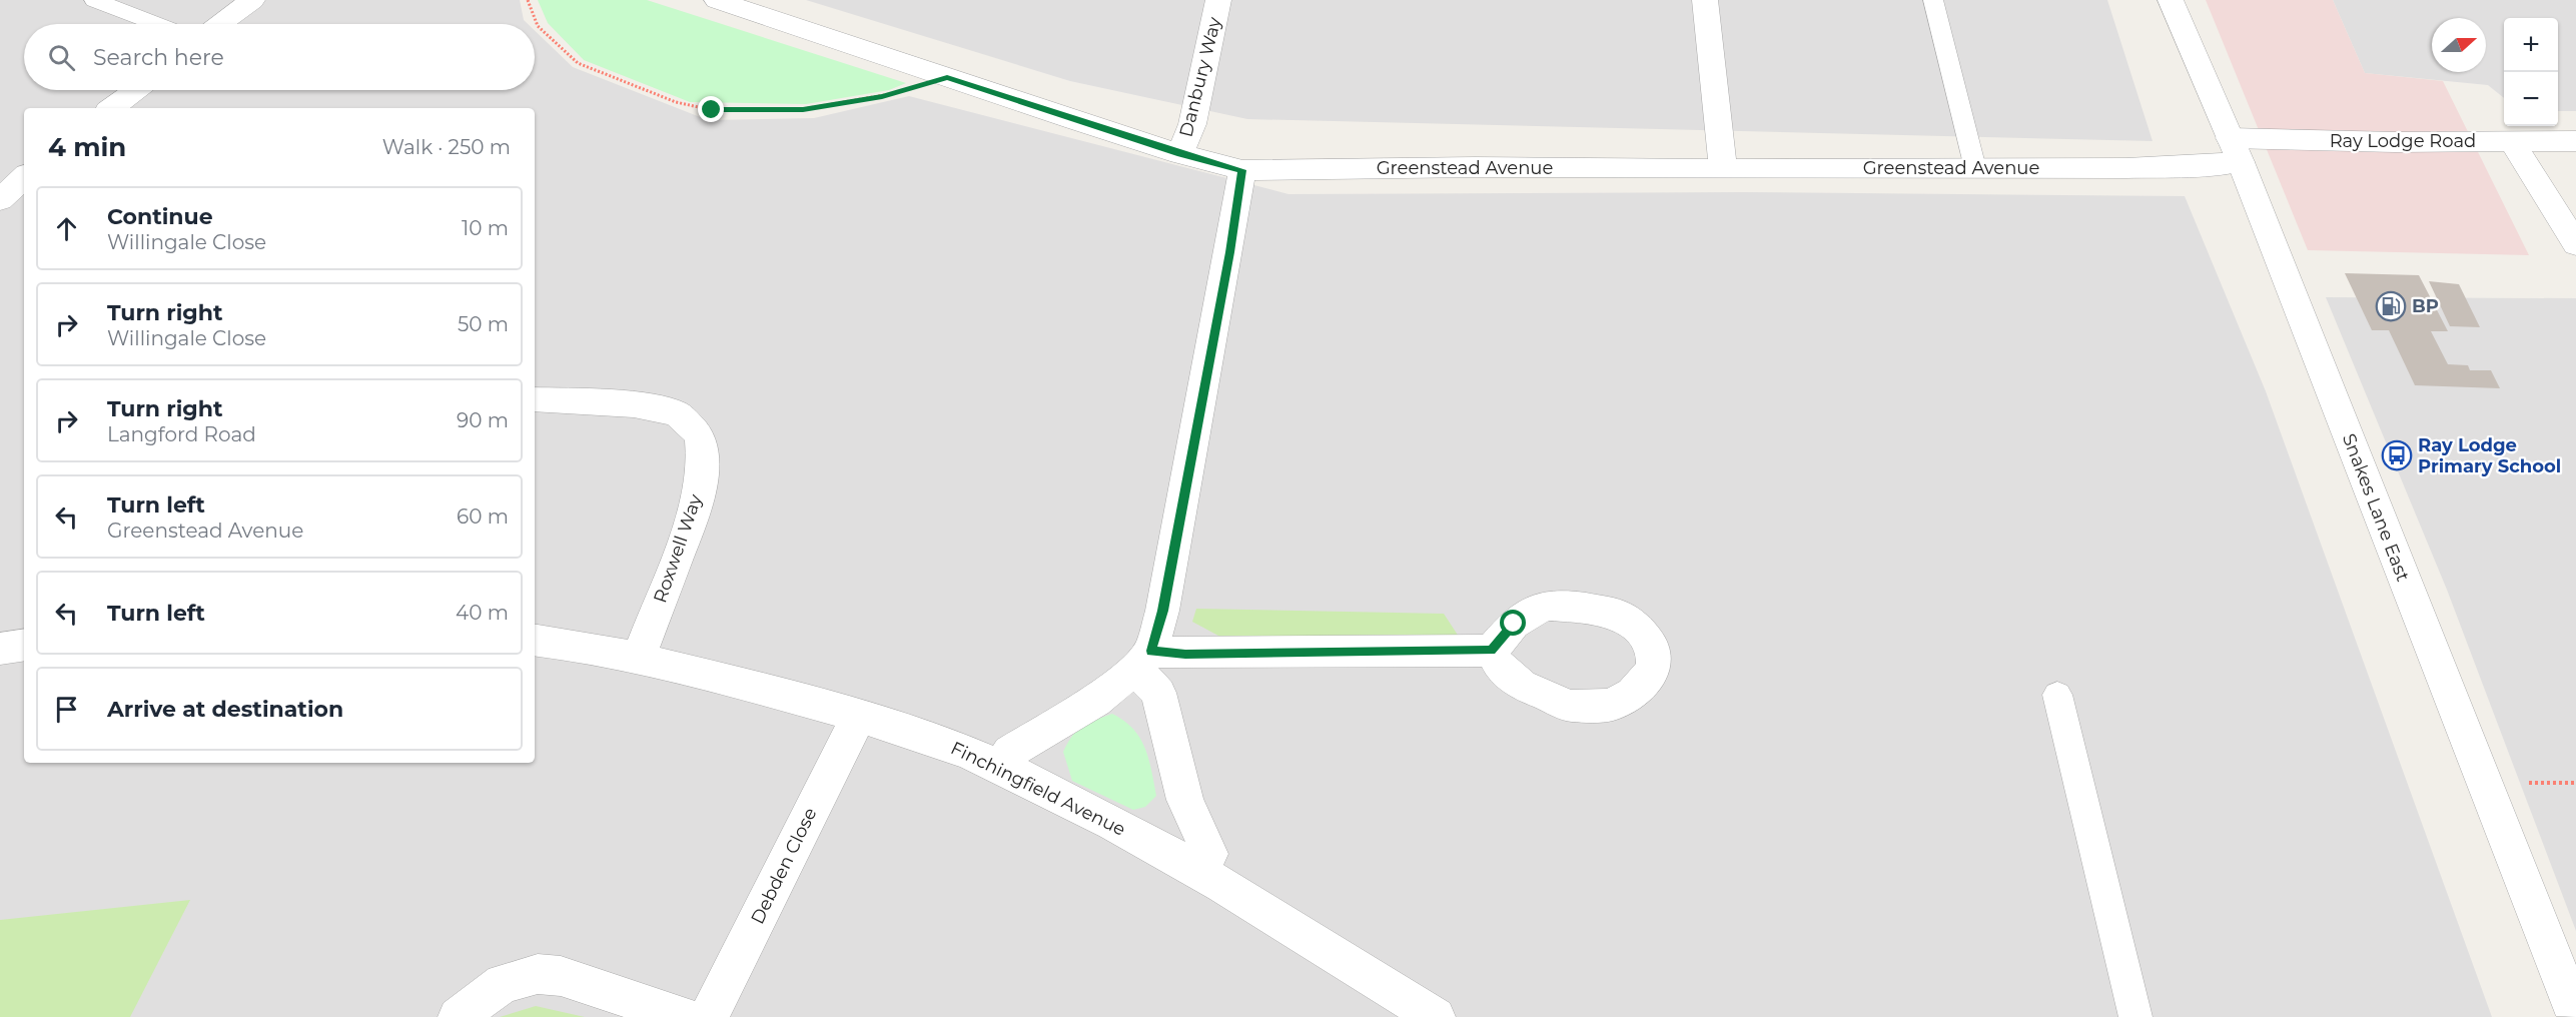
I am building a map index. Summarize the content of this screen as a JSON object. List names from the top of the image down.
{
  "streets": {
    "street": [
      "Danbury Way",
      "Ray Lodge Road",
      "Greenstead Avenue",
      "Snakes Lane East",
      "Roxwell Way",
      "Finchingfield Avenue",
      "Debden Close"
    ]
  },
  "crossings": [
    ["Danbury Way", "Greenstead Avenue"],
    ["Ray Lodge Road", "Greenstead Avenue"],
    ["Ray Lodge Road", "Snakes Lane East"],
    ["Greenstead Avenue", "Snakes Lane East"],
    ["Roxwell Way", "Finchingfield Avenue"],
    ["Finchingfield Avenue", "Debden Close"]
  ],
  "places": {
    "fuel station": ["BP"],
    "bus stop": ["Ray Lodge Primary School"]
  },
  "north": "right",
  "page": {
    "map_buttons": ["+", "−"],
    "search": "Search here",
    "heading": ["4 min", "Walk · 250 m"],
    "list": [
      ["Continue", "Willingale Close", "10 m"],
      ["Turn right", "Willingale Close", "50 m"],
      ["Turn right", "Langford Road", "90 m"],
      ["Turn left", "Greenstead Avenue", "60 m"],
      ["Turn left", "40 m"],
      "Arrive at destination"
    ]
  }
}
